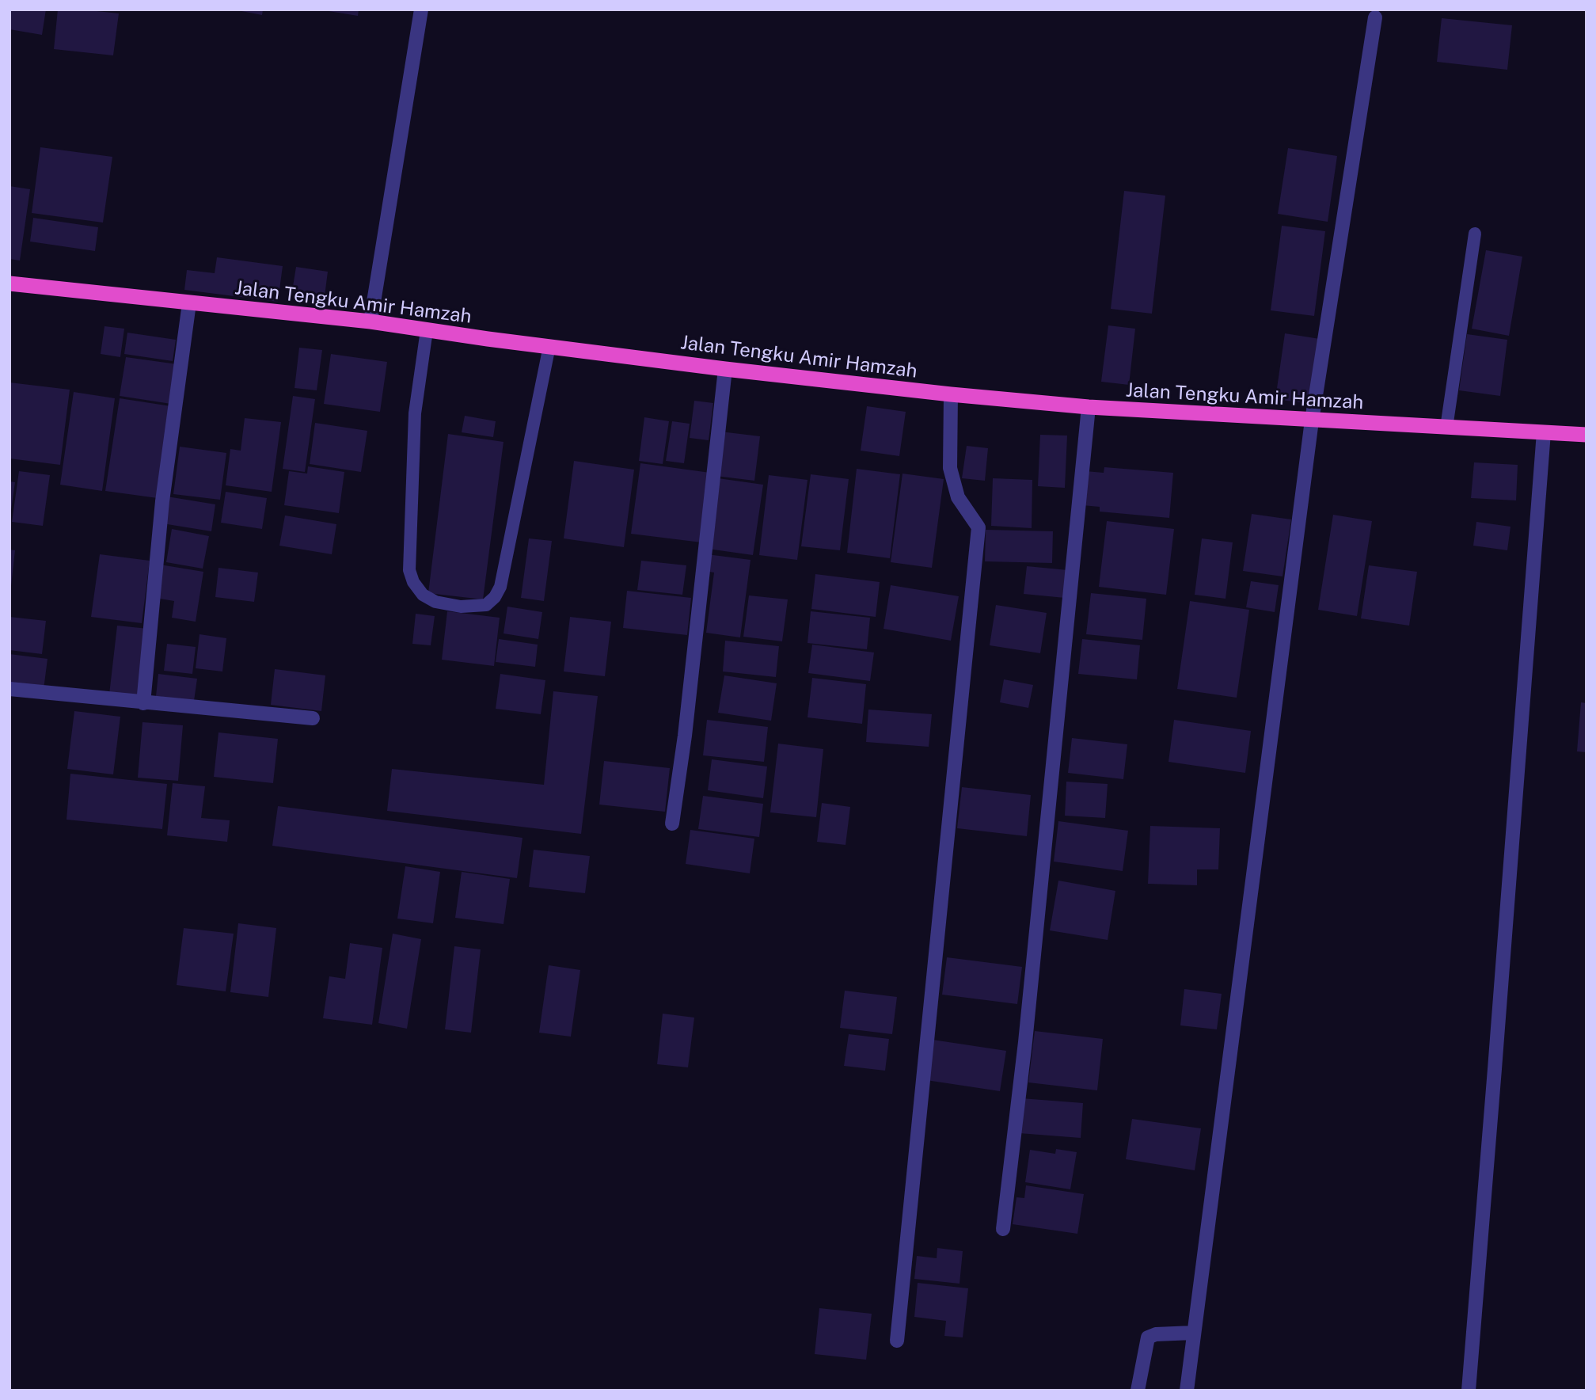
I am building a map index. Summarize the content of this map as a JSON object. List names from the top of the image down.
{
  "streets": {
    "highway": ["Jalan Tengku Amir Hamzah"]
  }
}
